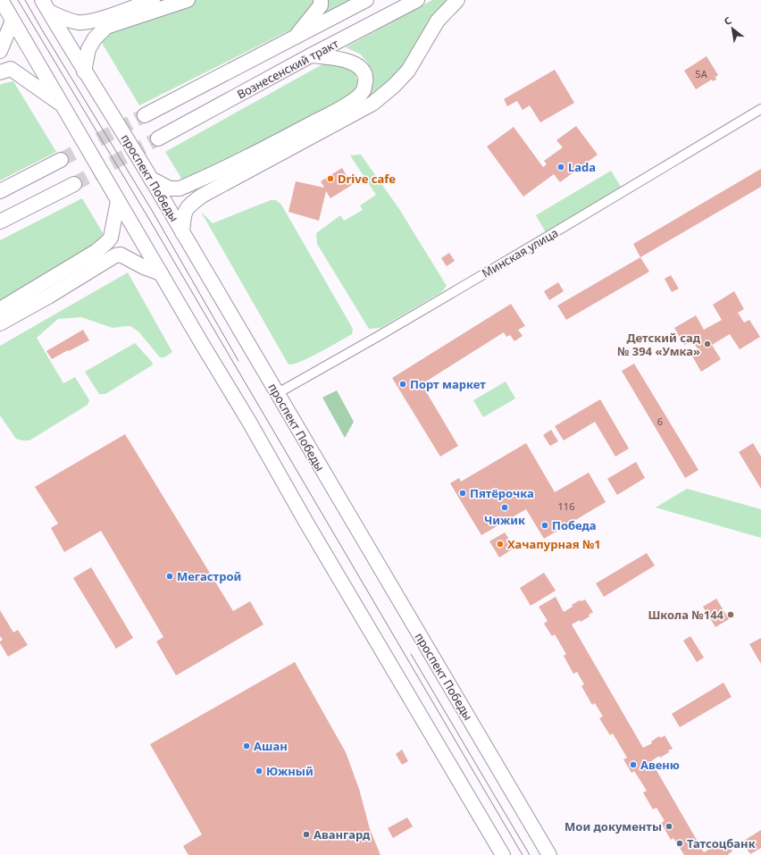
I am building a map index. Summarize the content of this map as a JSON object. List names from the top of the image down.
{
  "streets": {
    "main road": ["Вознесенский тракт", "проспект Победы"],
    "street": ["Минская улица"]
  },
  "crossings": [
    ["проспект Победы", "Минская улица"]
  ],
  "places": [
    "Lada",
    "Drive cafe",
    "Детский сад № 394 «Умка»",
    "Порт маркет",
    "Пятёрочка",
    "Чижик",
    "Победа",
    "Хачапурная №1",
    "Мегастрой",
    "Школа №144",
    "Ашан",
    "Авеню",
    "Южный",
    "Мои документы",
    "Авангард",
    "Татсоцбанк"
  ],
  "house_numbers": ["5А", "6", "116"],
  "north": "top left"
}
